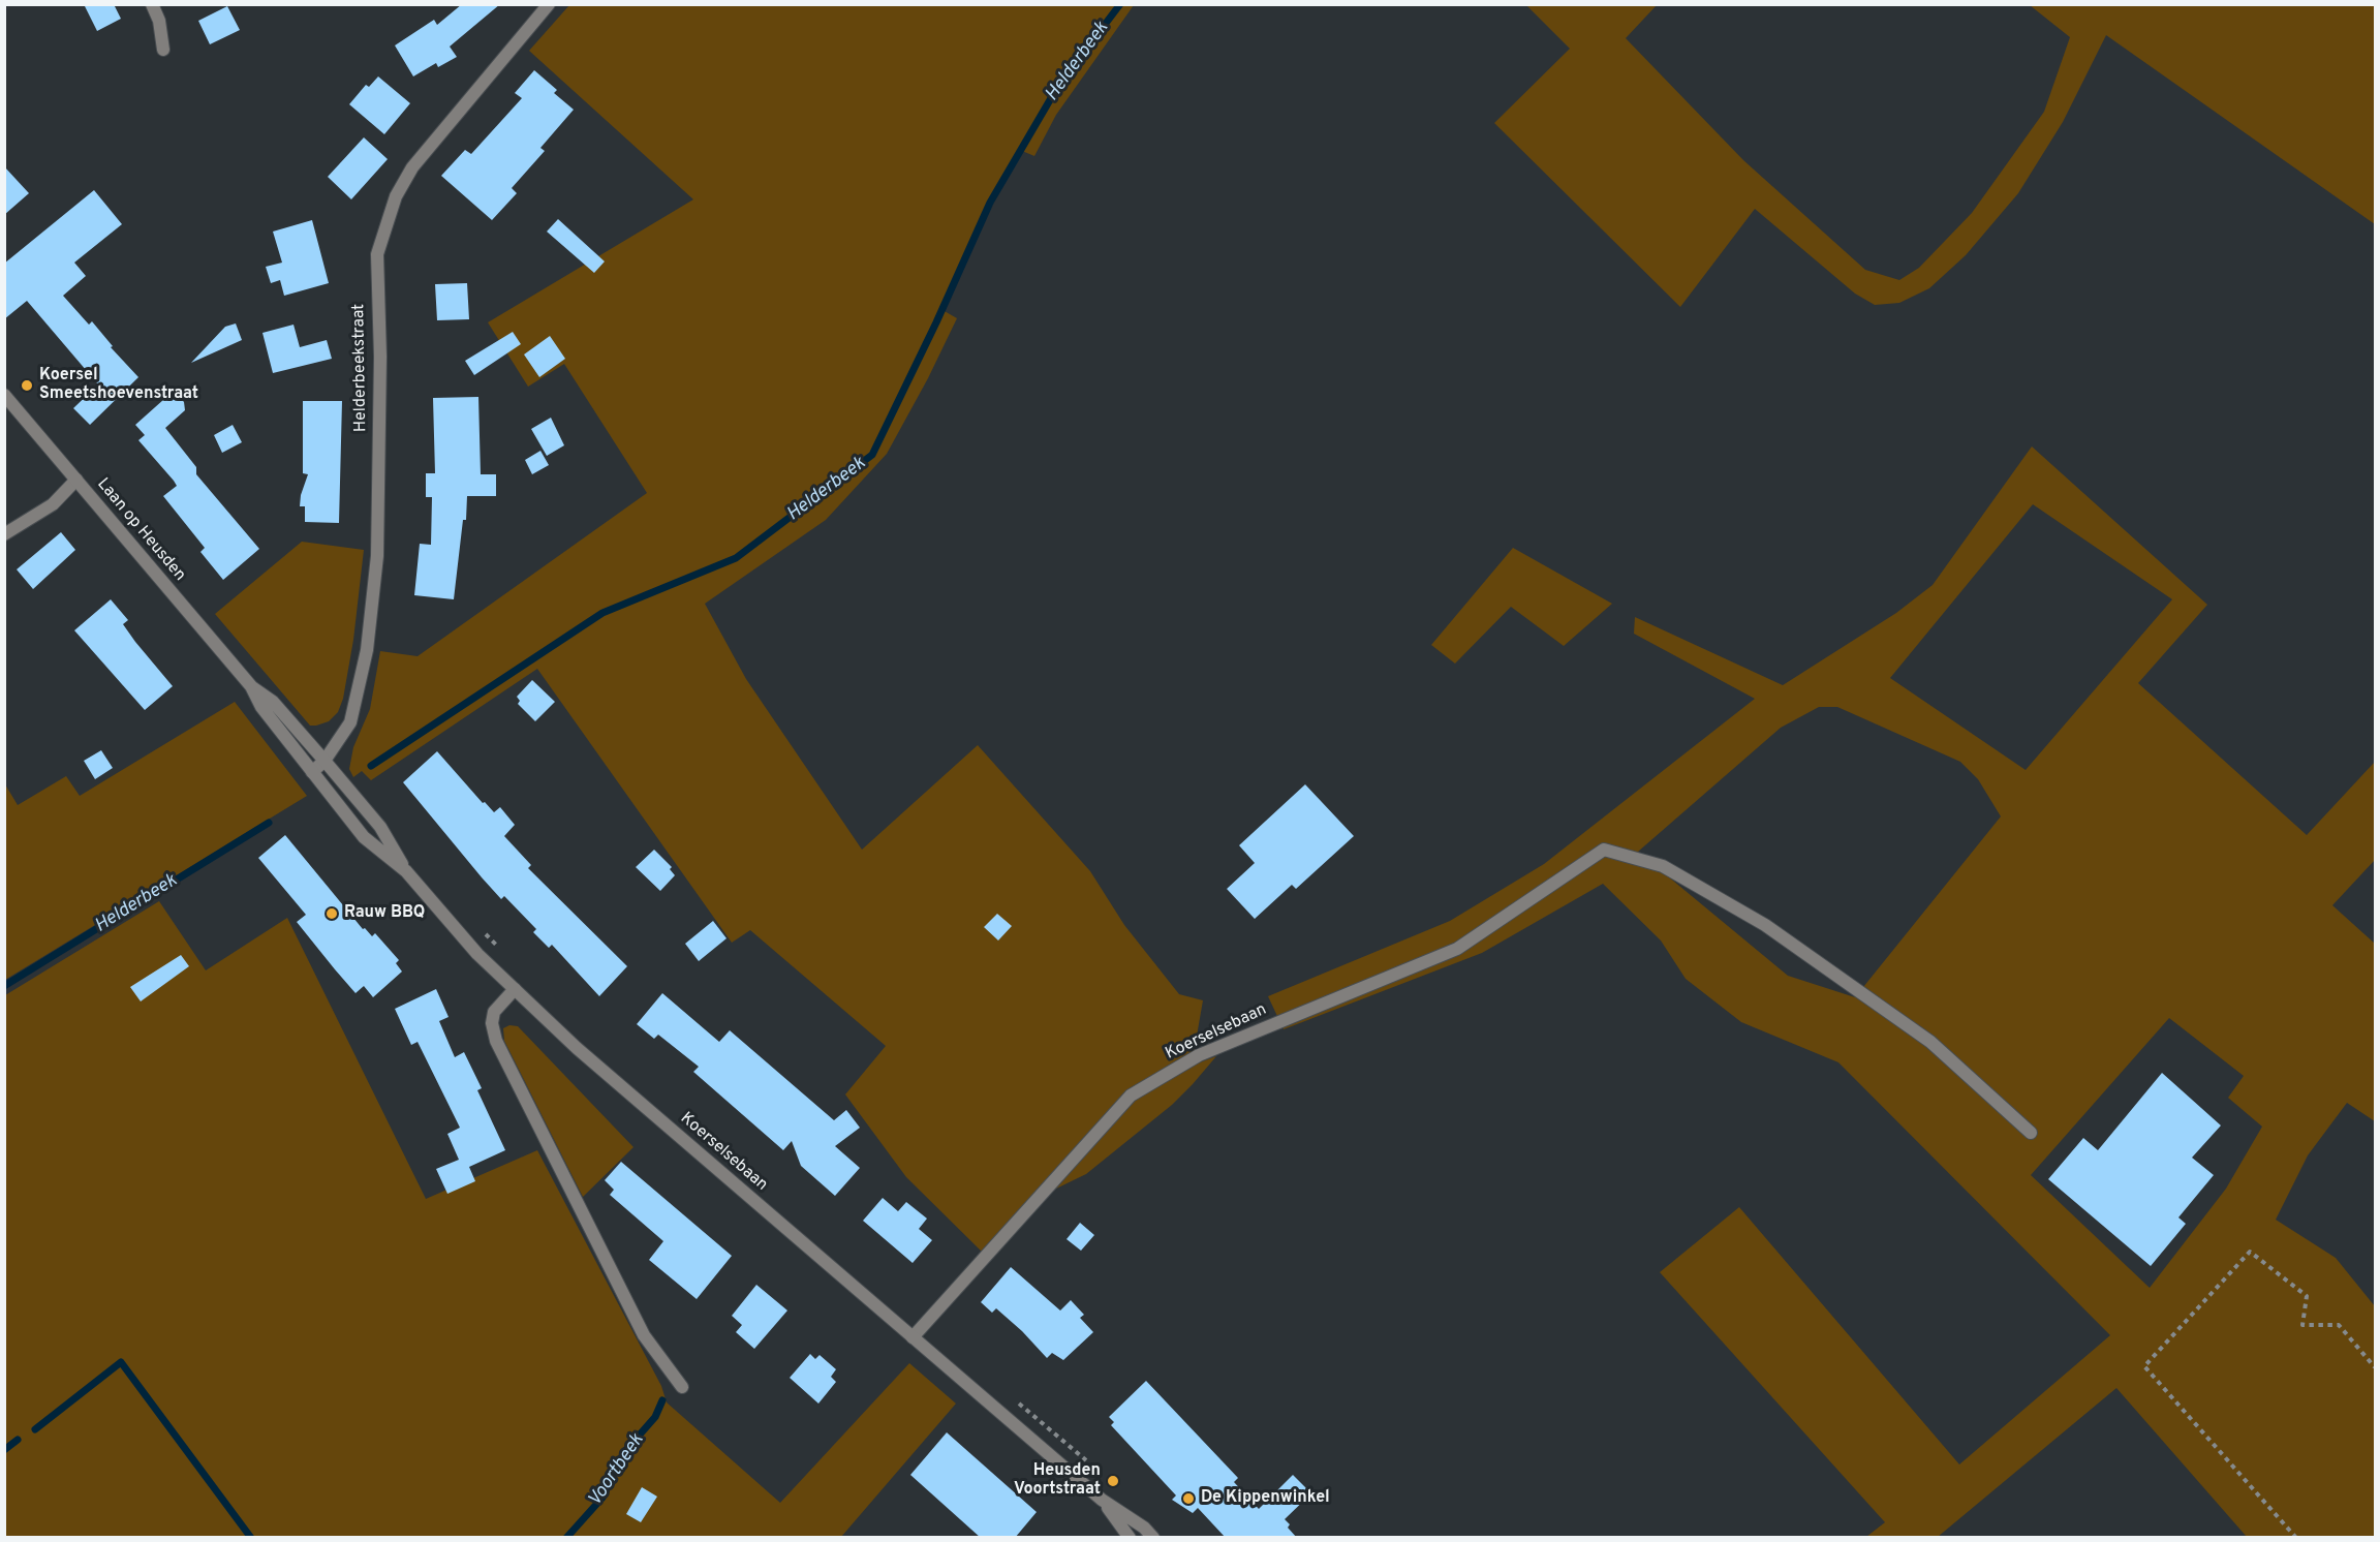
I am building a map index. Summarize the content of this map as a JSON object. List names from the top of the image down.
{
  "streets": {
    "street": ["Helderbeekstraat", "Laan op Heusden", "Koerselsebaan"]
  },
  "crossings": [
    ["Helderbeekstraat", "Laan op Heusden"],
    ["Helderbeekstraat", "Koerselsebaan"],
    ["Laan op Heusden", "Koerselsebaan"]
  ],
  "water": ["Helderbeek", "Voortbeek"],
  "places": [
    "Koersel Smeetshoevenstraat",
    "Rauw BBQ",
    "Heusden Voortstraat",
    "De Kippenwinkel"
  ]
}
